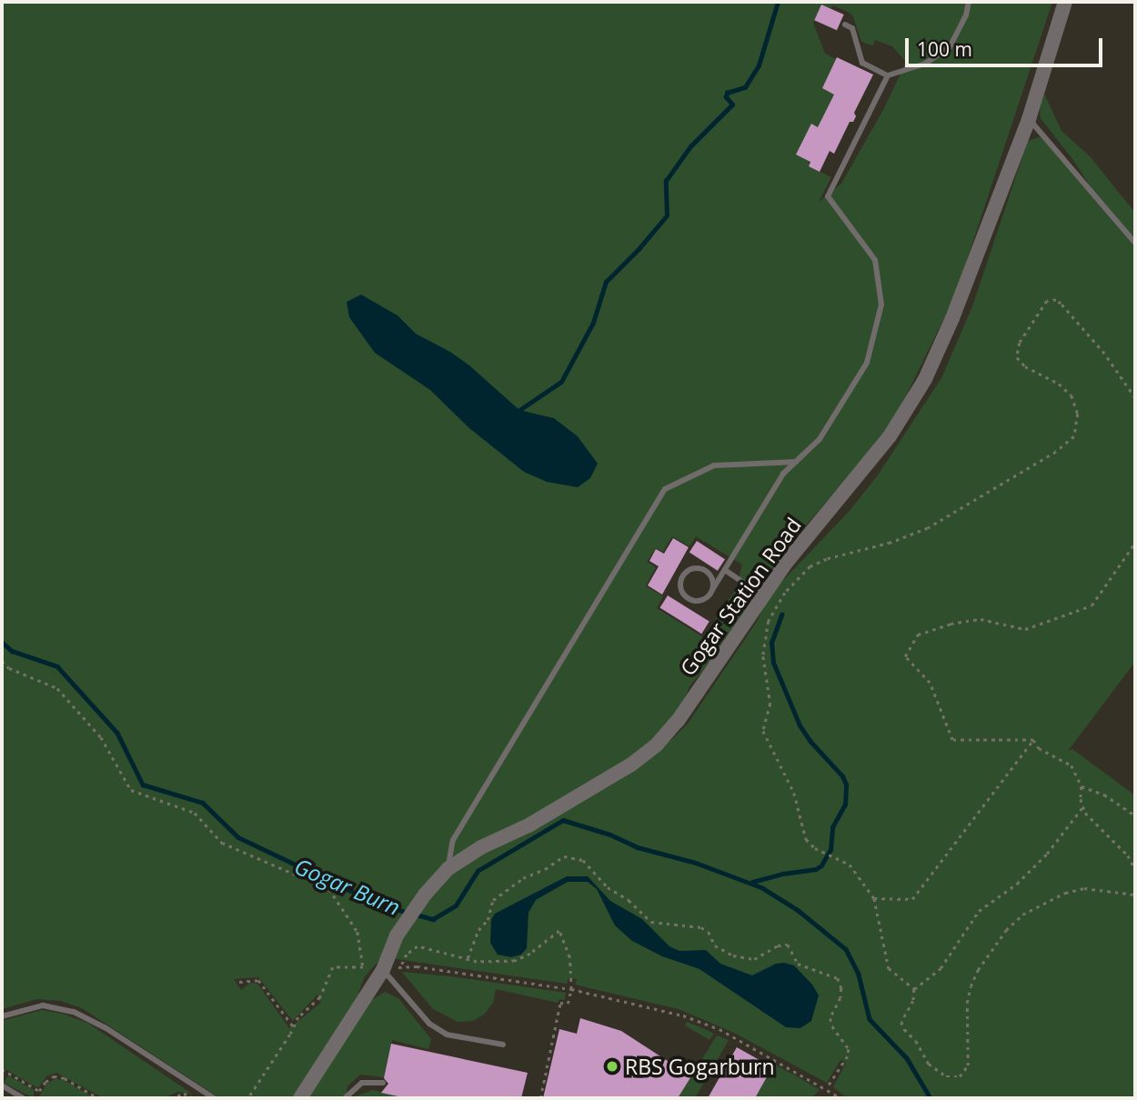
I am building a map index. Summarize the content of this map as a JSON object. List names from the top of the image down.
{
  "streets": {
    "street": ["Gogar Station Road"]
  },
  "water": ["Gogar Burn"],
  "places": ["RBS Gogarburn"],
  "scale_bar": "100 m"
}
